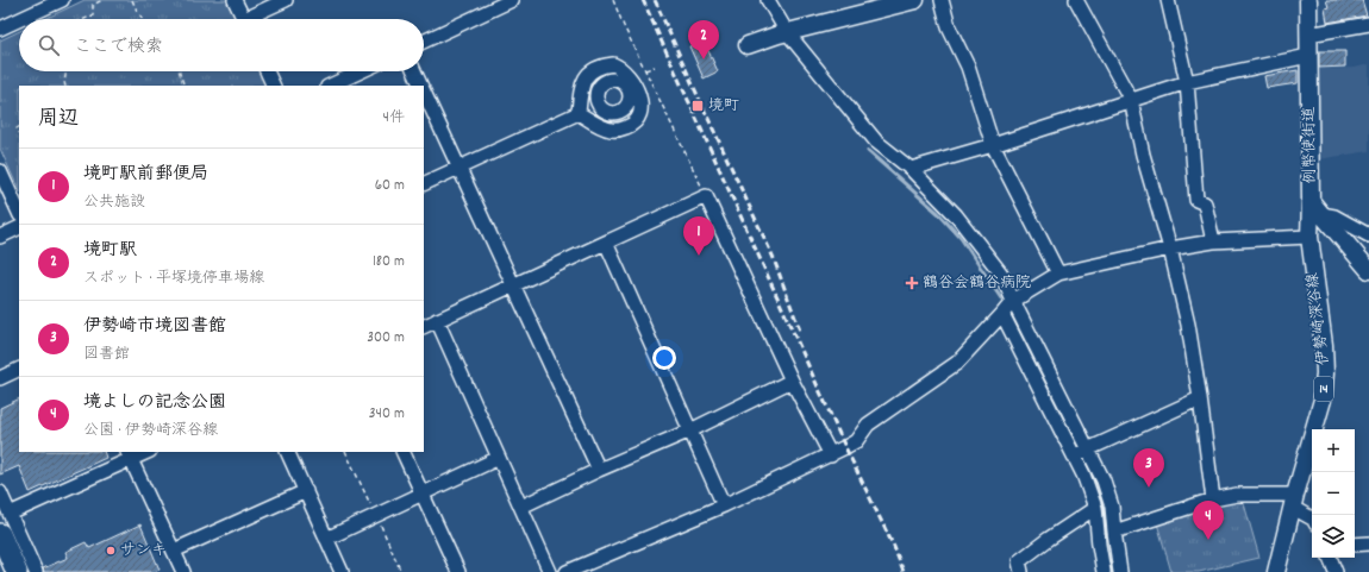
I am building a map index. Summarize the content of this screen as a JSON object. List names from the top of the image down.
{
  "streets": {
    "main road": ["例幣使街道", "伊勢崎深谷線", "14"]
  },
  "crossings": [
    ["例幣使街道", "伊勢崎深谷線"]
  ],
  "places": {
    "transit": ["境町"],
    "health": ["鶴谷会鶴谷病院"],
    "other": ["サンキ"]
  },
  "page": {
    "search": "ここで検索",
    "pins": [
      "2",
      "1",
      "3",
      "4"
    ],
    "heading": ["周辺", "4件"],
    "list": [
      {
        "mark": "1",
        "name": "境町駅前郵便局",
        "note": "公共施設",
        "value": "60 m"
      },
      {
        "mark": "2",
        "name": "境町駅",
        "note": "スポット · 平塚境停車場線",
        "value": "180 m"
      },
      {
        "mark": "3",
        "name": "伊勢崎市境図書館",
        "note": "図書館",
        "value": "300 m"
      },
      {
        "mark": "4",
        "name": "境よしの記念公園",
        "note": "公園 · 伊勢崎深谷線",
        "value": "340 m"
      }
    ],
    "map_buttons": ["+", "−"]
  }
}
